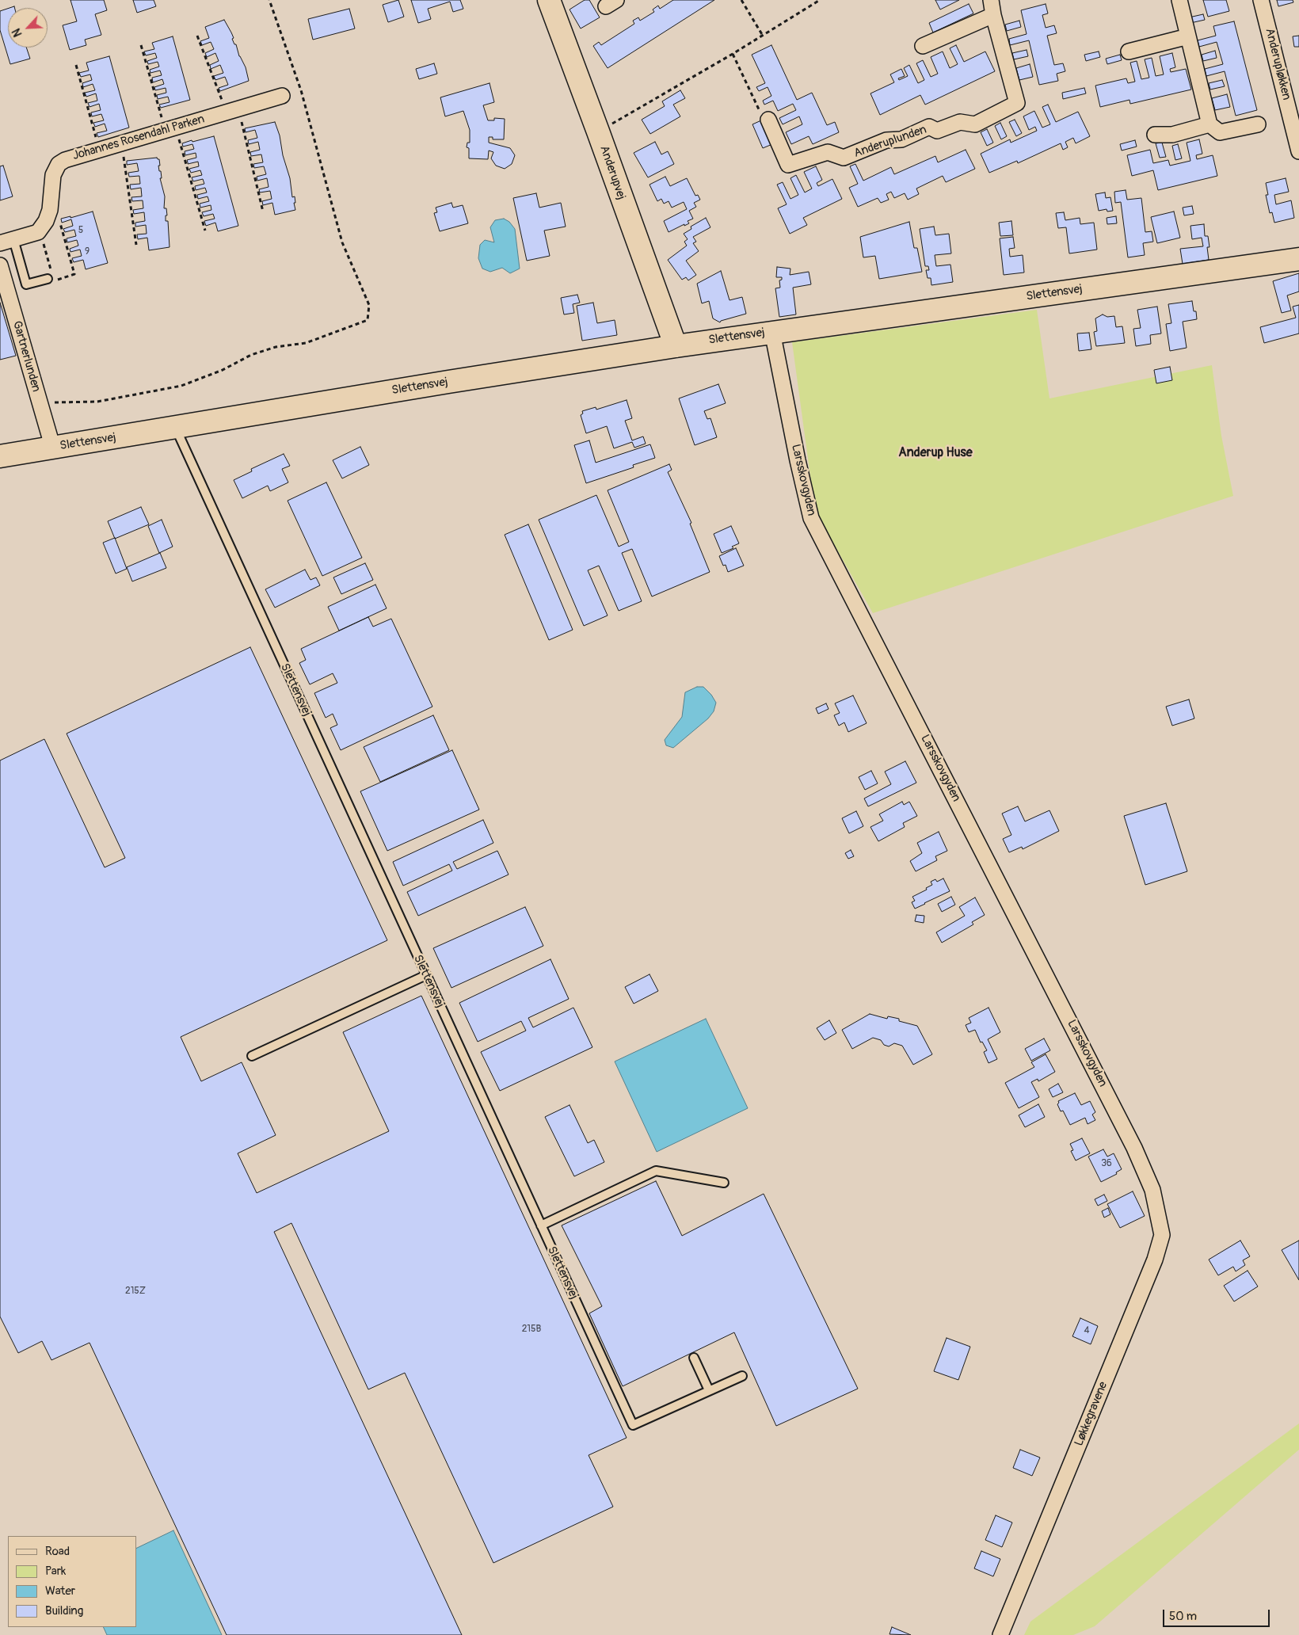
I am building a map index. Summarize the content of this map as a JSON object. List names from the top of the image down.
{
  "streets": {
    "street": [
      "Anderupløkken",
      "Johannes Rosendahl Parken",
      "Anderuplunden",
      "Anderupvej",
      "Slettensvej",
      "Gartnerlunden",
      "Larsskovgyden",
      "Løkkegravene"
    ]
  },
  "crossings": [
    ["Anderupvej", "Slettensvej"],
    ["Slettensvej", "Gartnerlunden"],
    ["Slettensvej", "Larsskovgyden"],
    ["Larsskovgyden", "Løkkegravene"]
  ],
  "districts": ["Anderup Huse"],
  "house_numbers": [
    "5",
    "9",
    "36",
    "215Z",
    "215B",
    "4"
  ],
  "legend": [
    "Road",
    "Park",
    "Water",
    "Building"
  ],
  "scale_bar": "50 m",
  "north": "bottom left"
}
